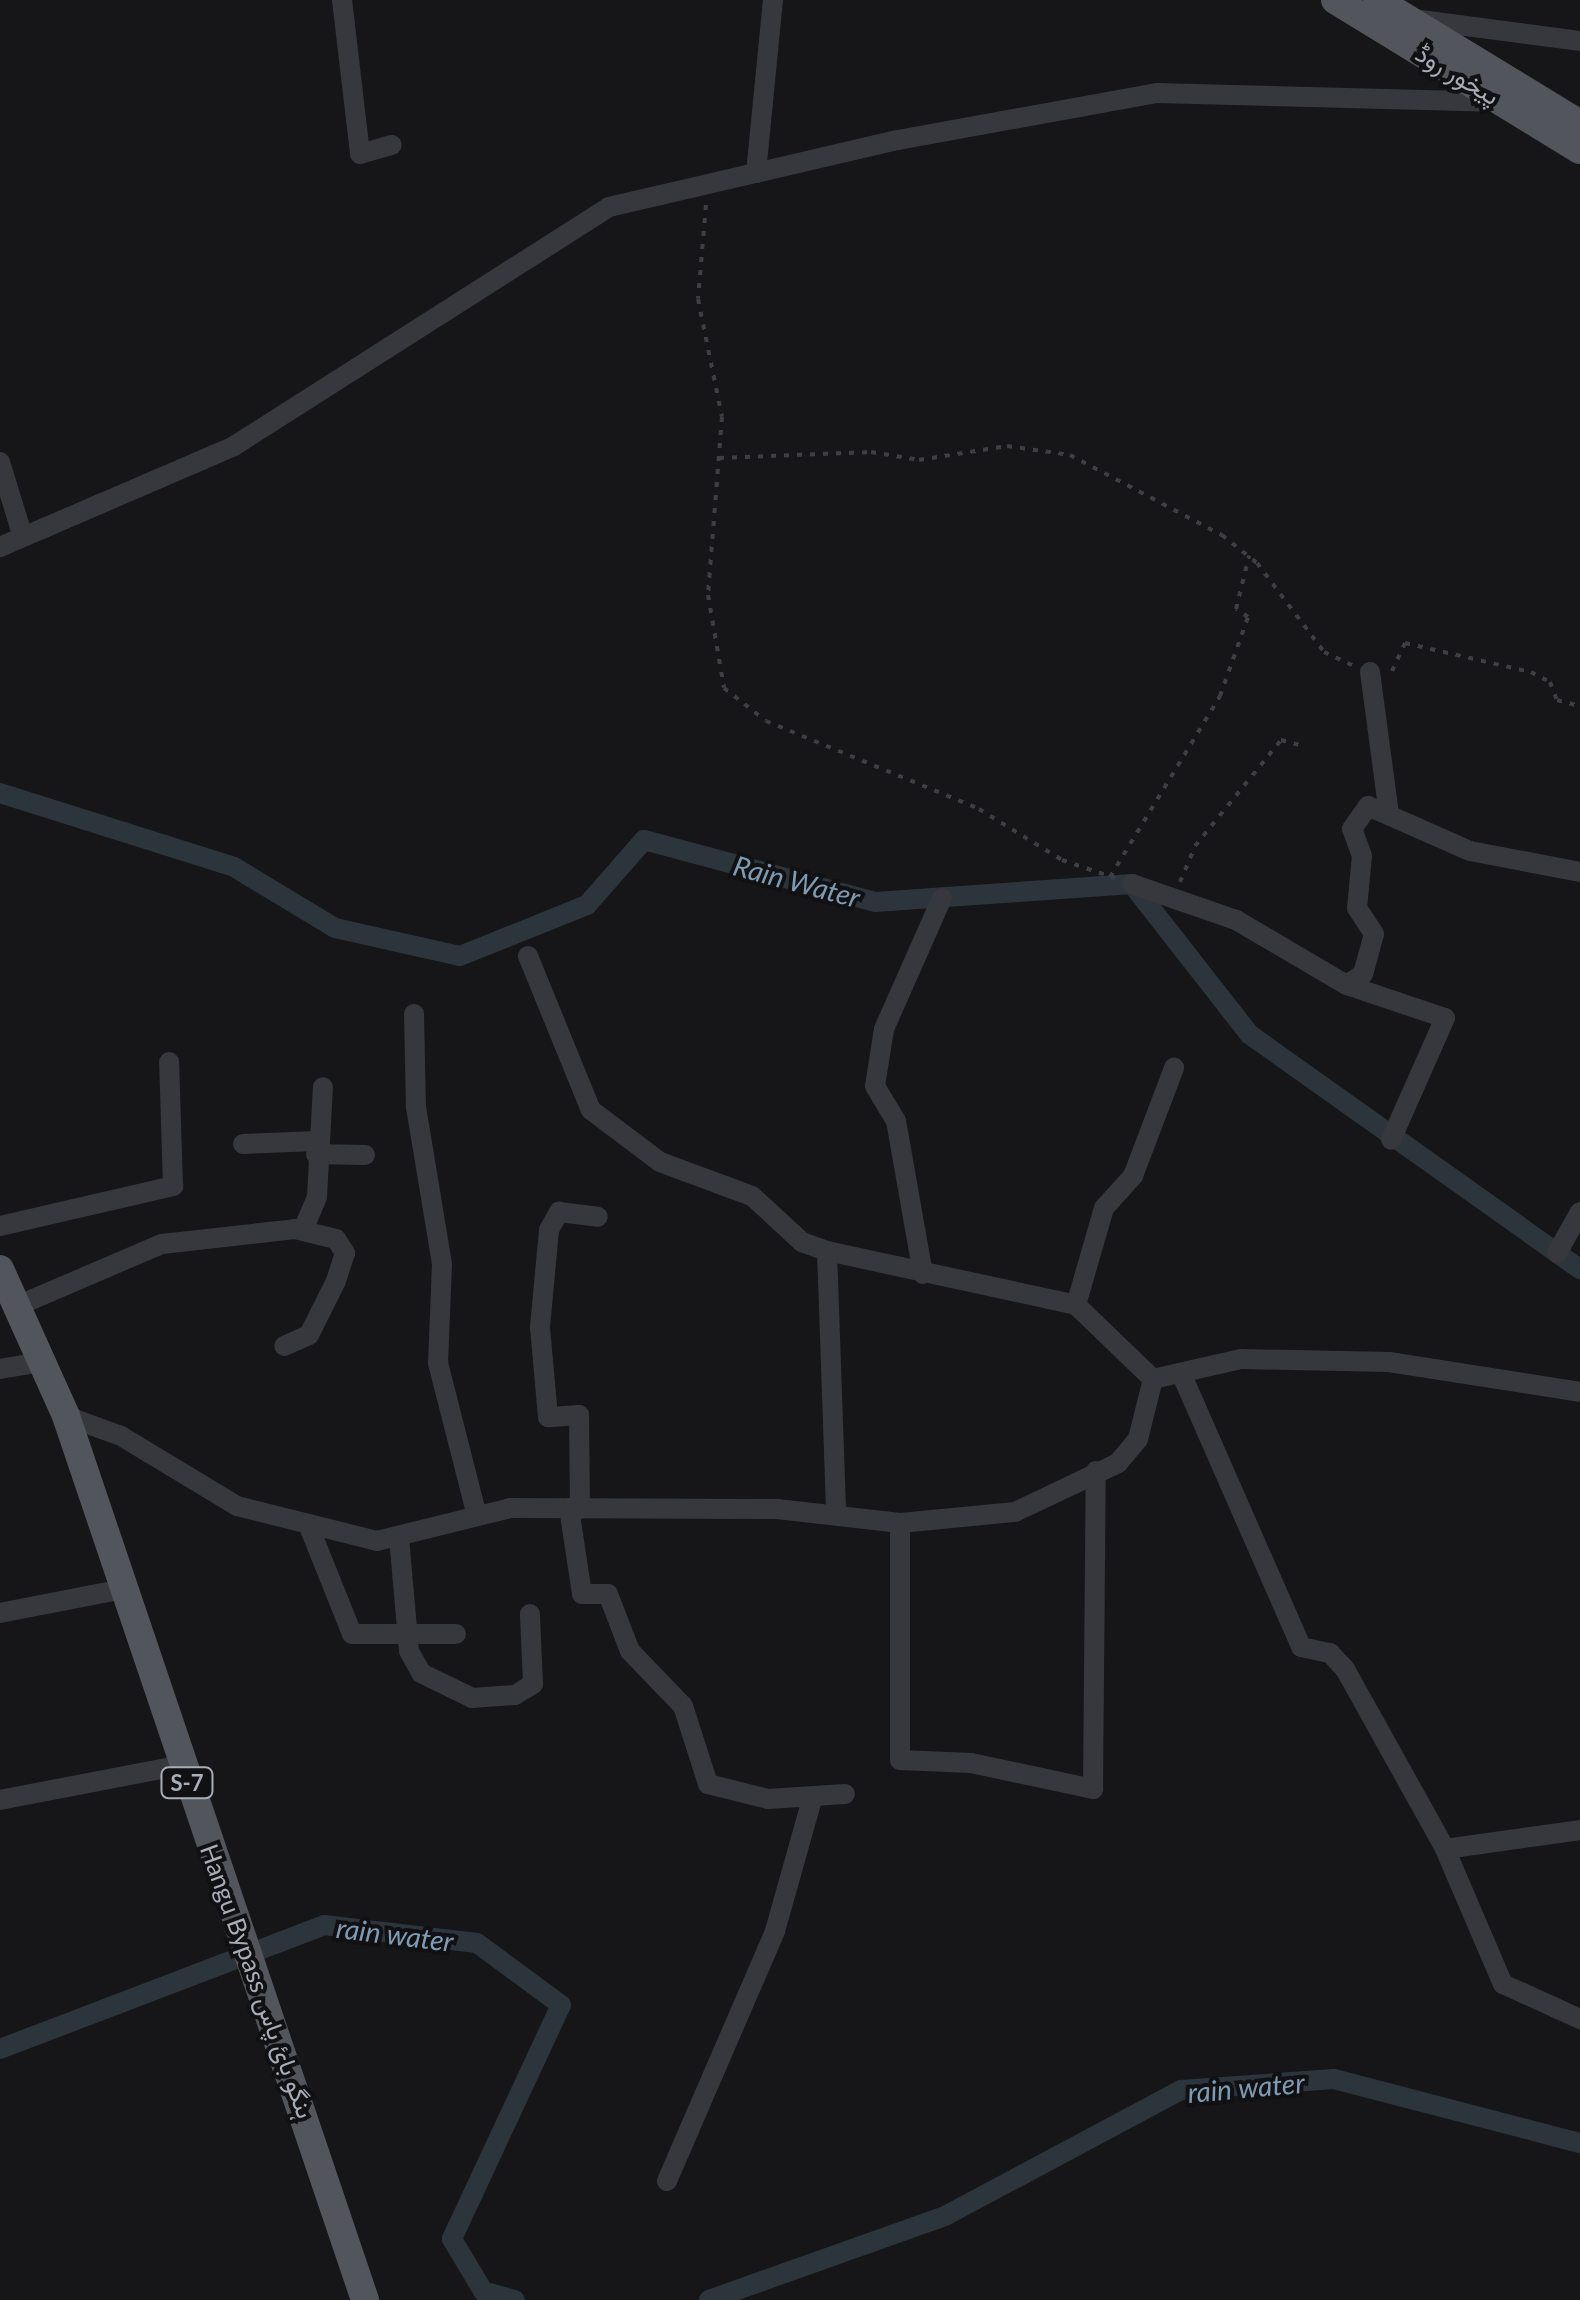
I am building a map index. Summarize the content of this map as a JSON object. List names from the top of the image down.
{
  "streets": {
    "main road": ["پیخور روڈ", "S-7", "Hangu Bypass ہنگو بائ پاس"]
  },
  "water": ["Rain Water", "rain water"]
}
